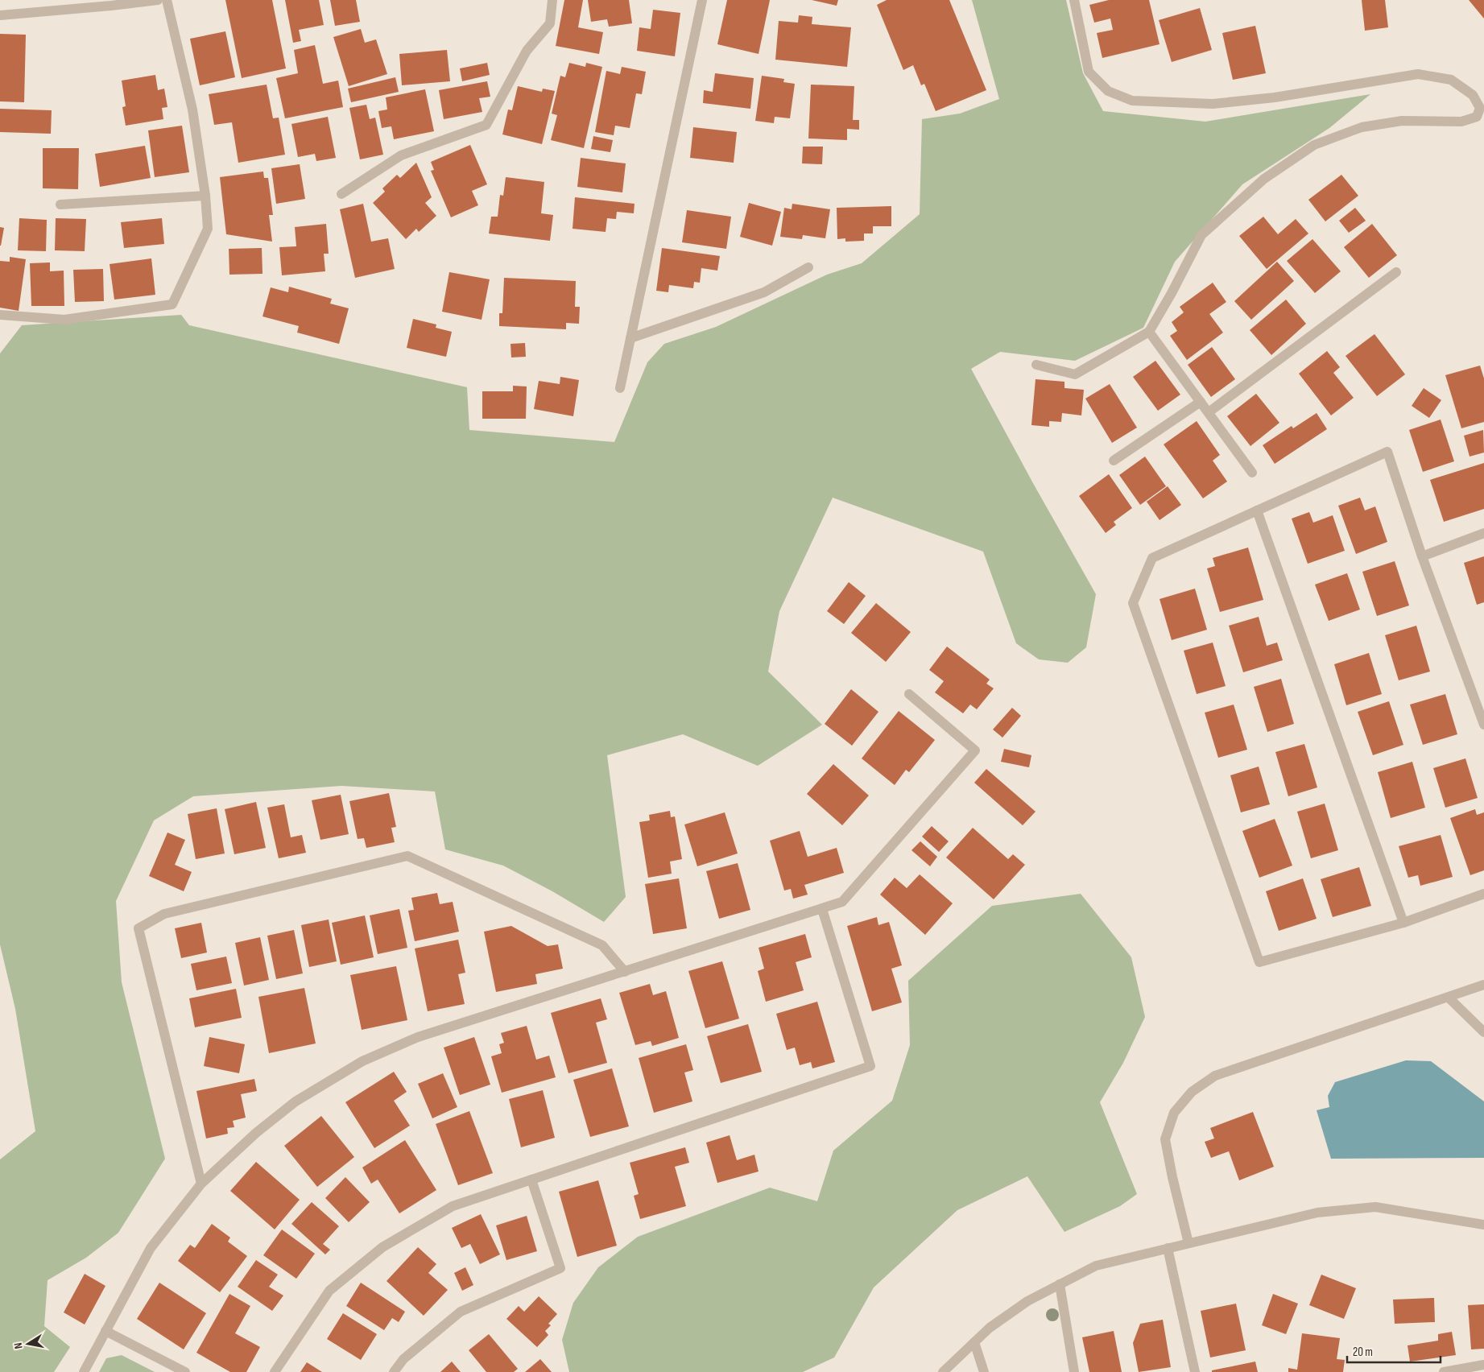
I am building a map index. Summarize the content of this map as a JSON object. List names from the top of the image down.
{
  "scale_bar": "20 m",
  "north": "left"
}
